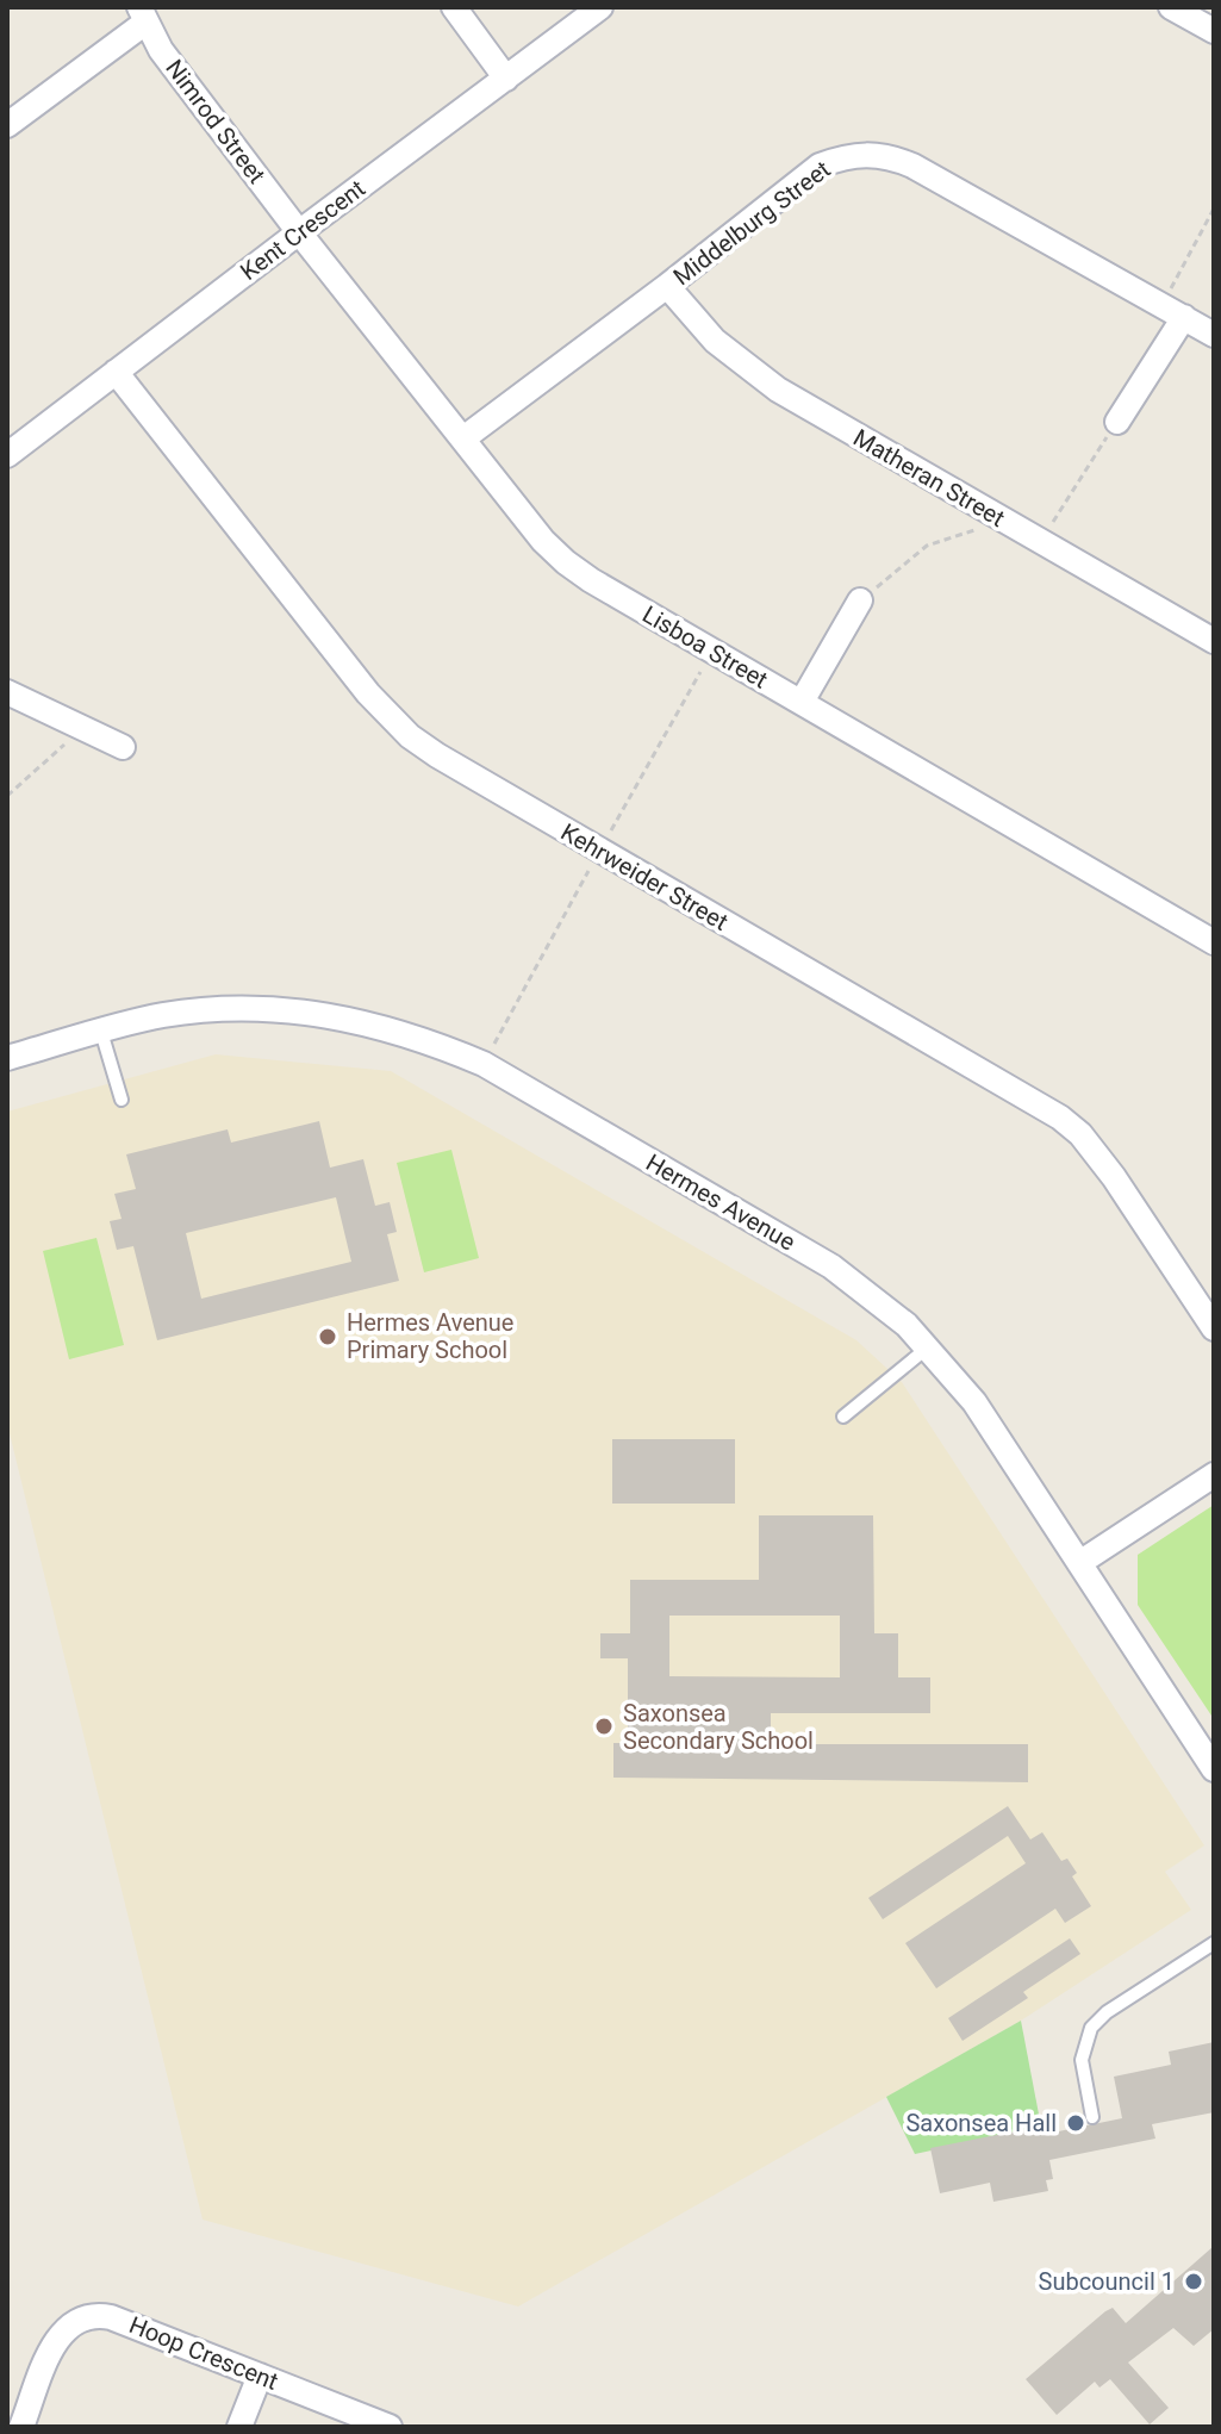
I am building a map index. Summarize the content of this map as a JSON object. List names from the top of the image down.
{
  "streets": {
    "street": [
      "Nimrod Street",
      "Middelburg Street",
      "Kent Crescent",
      "Matheran Street",
      "Lisboa Street",
      "Kehrweider Street",
      "Hermes Avenue",
      "Hoop Crescent"
    ]
  },
  "crossings": [
    ["Nimrod Street", "Kent Crescent"],
    ["Nimrod Street", "Lisboa Street"],
    ["Middelburg Street", "Matheran Street"],
    ["Middelburg Street", "Lisboa Street"],
    ["Kent Crescent", "Lisboa Street"],
    ["Kent Crescent", "Kehrweider Street"]
  ],
  "places": [
    "Hermes Avenue Primary School",
    "Saxonsea Secondary School",
    "Saxonsea Hall",
    "Subcouncil 1"
  ]
}
